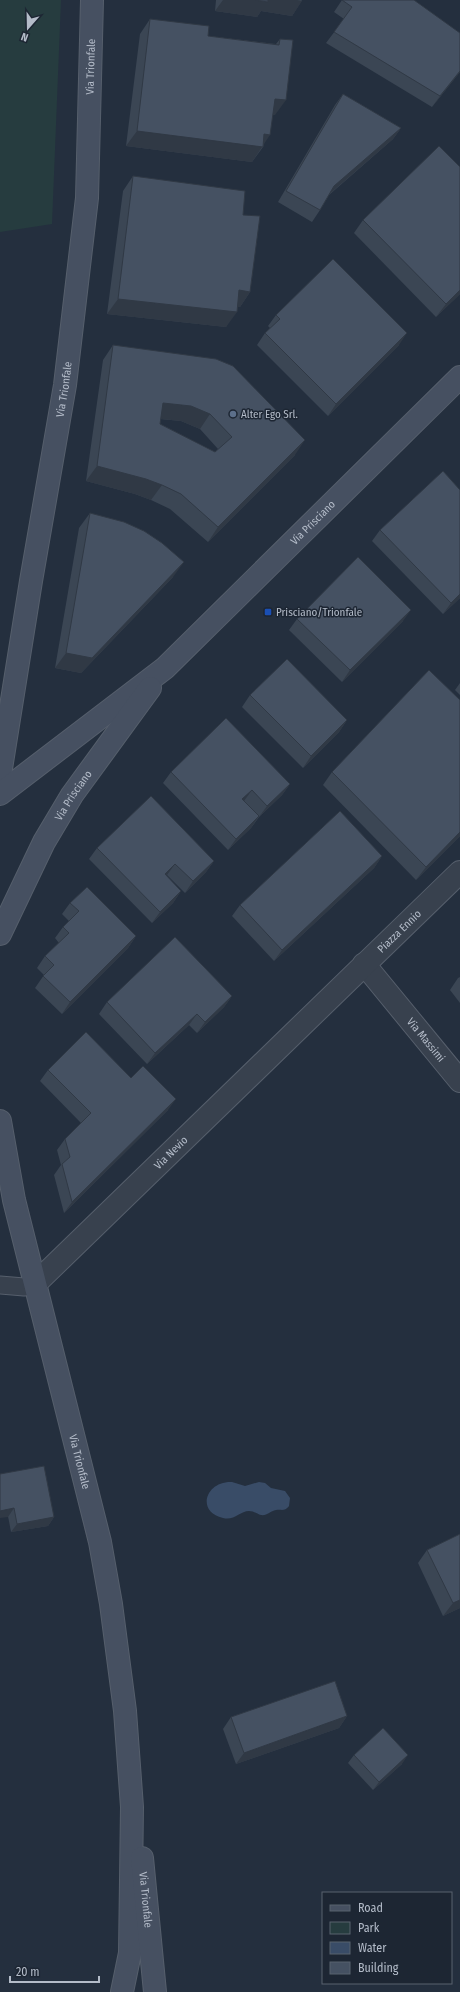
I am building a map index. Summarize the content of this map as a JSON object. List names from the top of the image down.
{
  "streets": {
    "main road": ["Via Trionfale", "Via Prisciano"],
    "street": ["Piazza Ennio", "Via Massimi", "Via Nevio"]
  },
  "crossings": [
    ["Via Trionfale", "Via Nevio"],
    ["Piazza Ennio", "Via Massimi"],
    ["Piazza Ennio", "Via Nevio"]
  ],
  "places": {
    "other": ["Alter Ego Srl."],
    "transit": ["Prisciano/Trionfale"]
  },
  "legend": [
    "Road",
    "Park",
    "Water",
    "Building"
  ],
  "scale_bar": "20 m",
  "north": "bottom"
}
